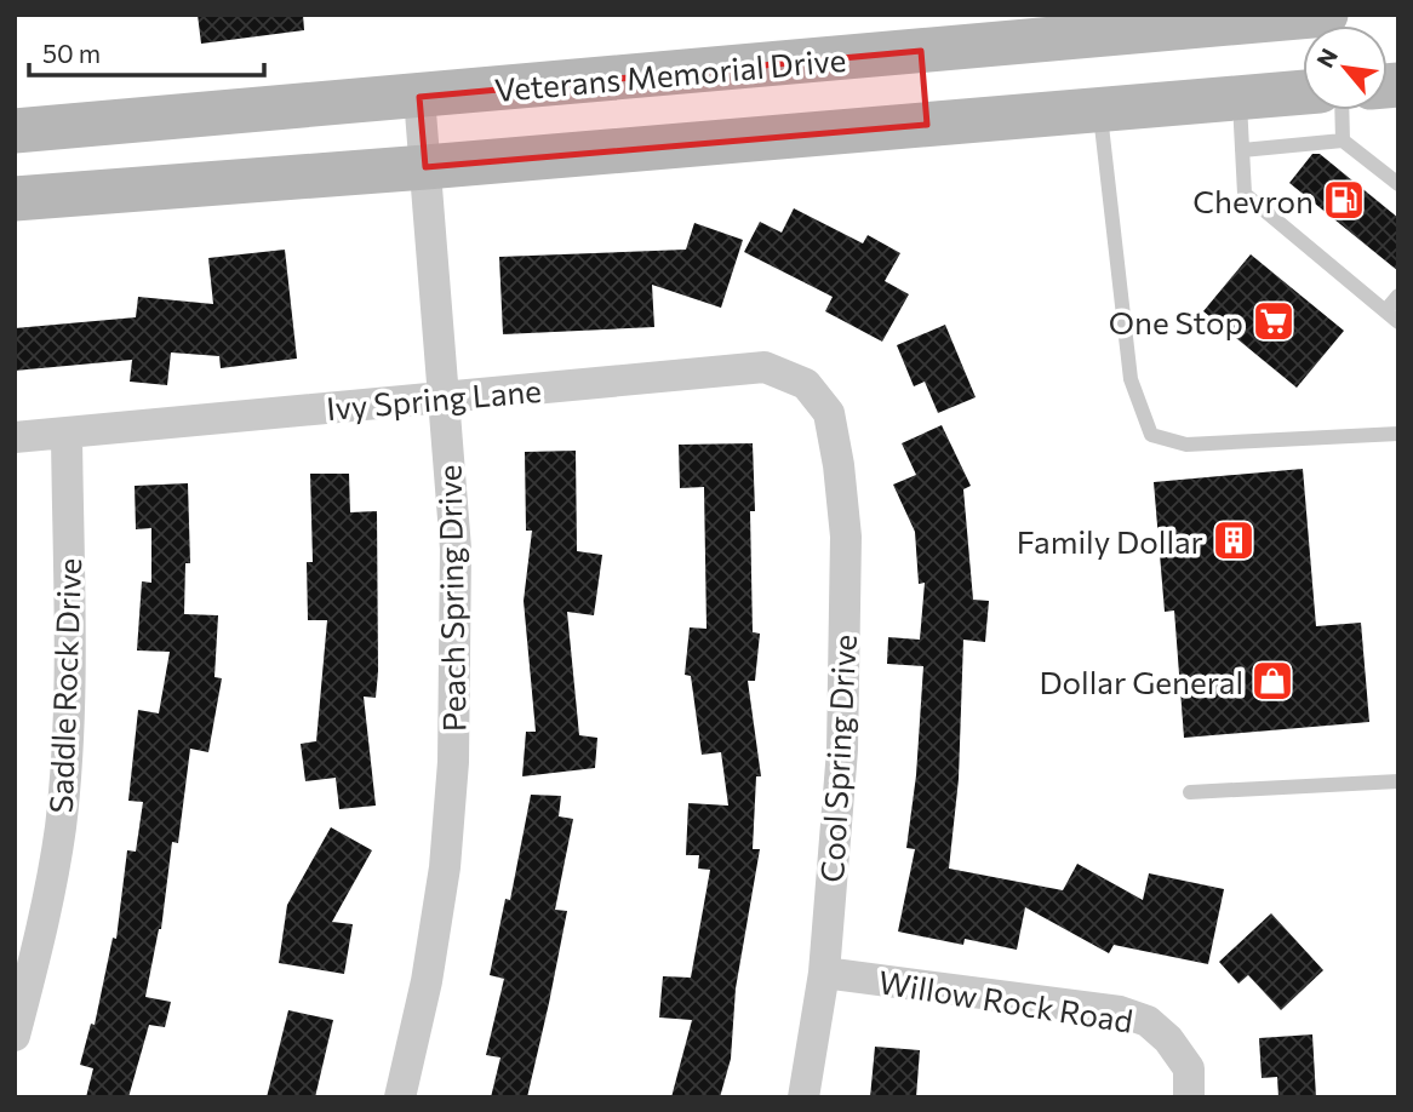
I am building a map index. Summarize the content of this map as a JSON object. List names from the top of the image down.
{
  "streets": {
    "main road": ["Veterans Memorial Drive"],
    "street": [
      "Ivy Spring Lane",
      "Peach Spring Drive",
      "Saddle Rock Drive",
      "Cool Spring Drive",
      "Willow Rock Road"
    ]
  },
  "crossings": [
    ["Veterans Memorial Drive", "Peach Spring Drive"],
    ["Ivy Spring Lane", "Peach Spring Drive"],
    ["Ivy Spring Lane", "Saddle Rock Drive"],
    ["Ivy Spring Lane", "Cool Spring Drive"],
    ["Cool Spring Drive", "Willow Rock Road"]
  ],
  "places": {
    "fuel station": ["Chevron"],
    "supermarket": ["One Stop"],
    "building": ["Family Dollar"],
    "shop": ["Dollar General"]
  },
  "scale_bar": "50 m",
  "north": "top left"
}
